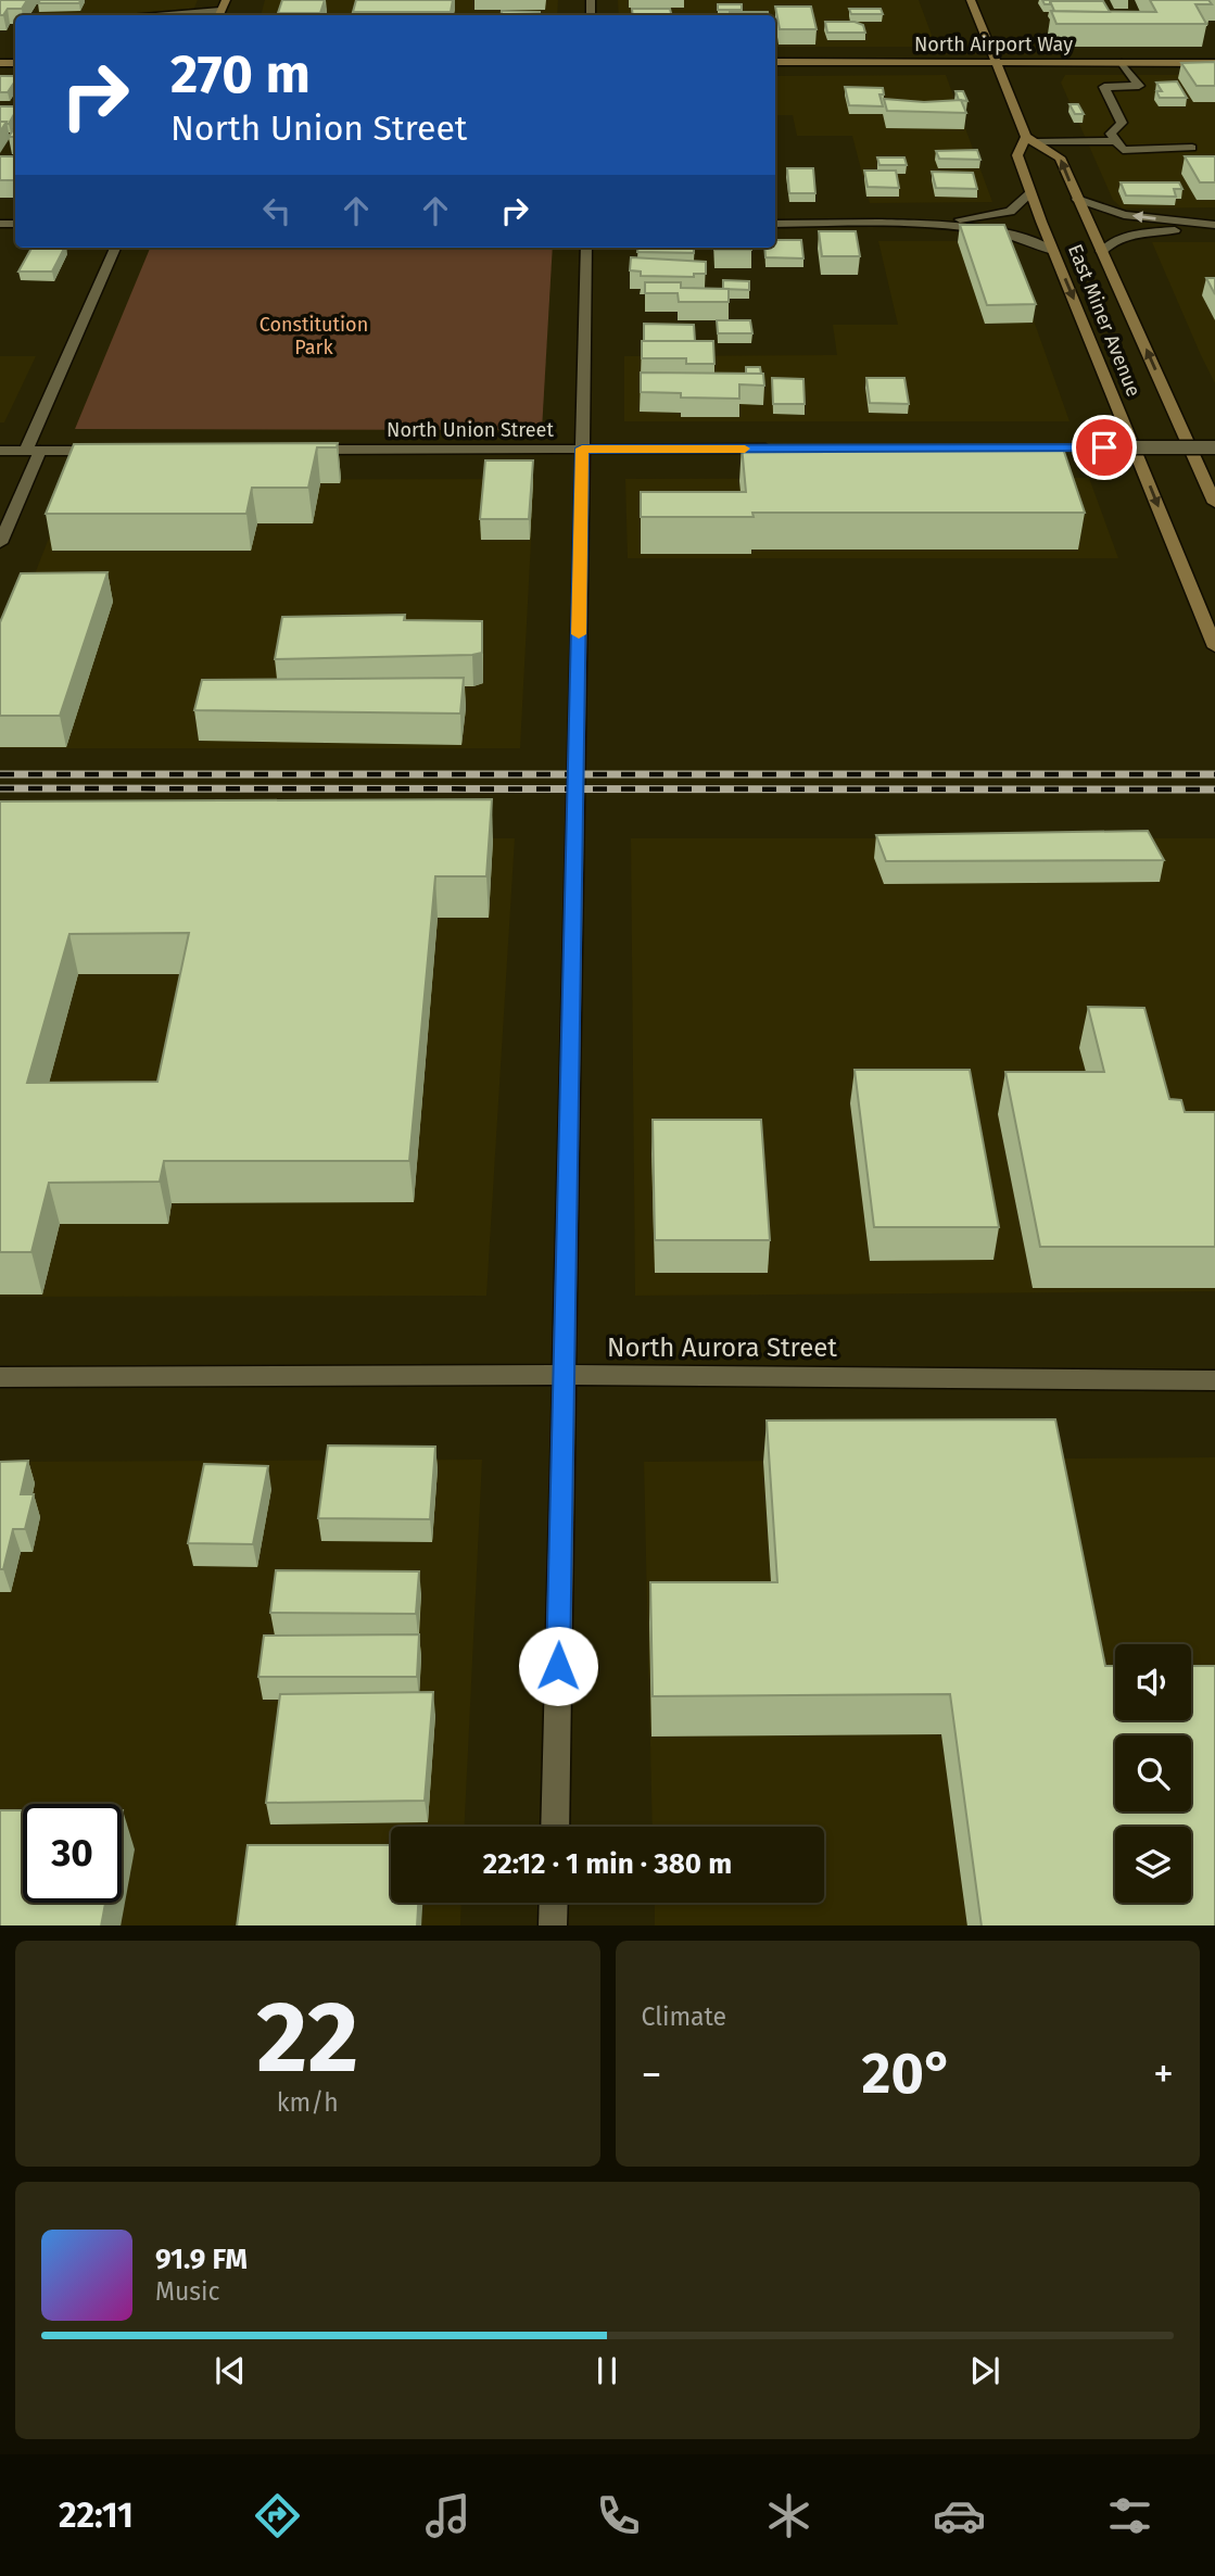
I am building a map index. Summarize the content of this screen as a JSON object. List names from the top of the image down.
{
  "streets": {
    "main road": ["North Airport Way", "East Miner Avenue"],
    "street": ["North Union Street", "North Aurora Street"]
  },
  "crossings": [
    ["North Airport Way", "East Miner Avenue"]
  ],
  "parks": ["Constitution Park"],
  "page": {
    "turn": ["270 m", "North Union Street"],
    "limit": "30",
    "trip": "22:12 · 1 min · 380 m",
    "tile": [
      ["22", "km/h"],
      "Climate"
    ],
    "heat": ["−", "20°", "+"],
    "song": ["91.9 FM", "Music"],
    "tabs": "22:11"
  }
}
